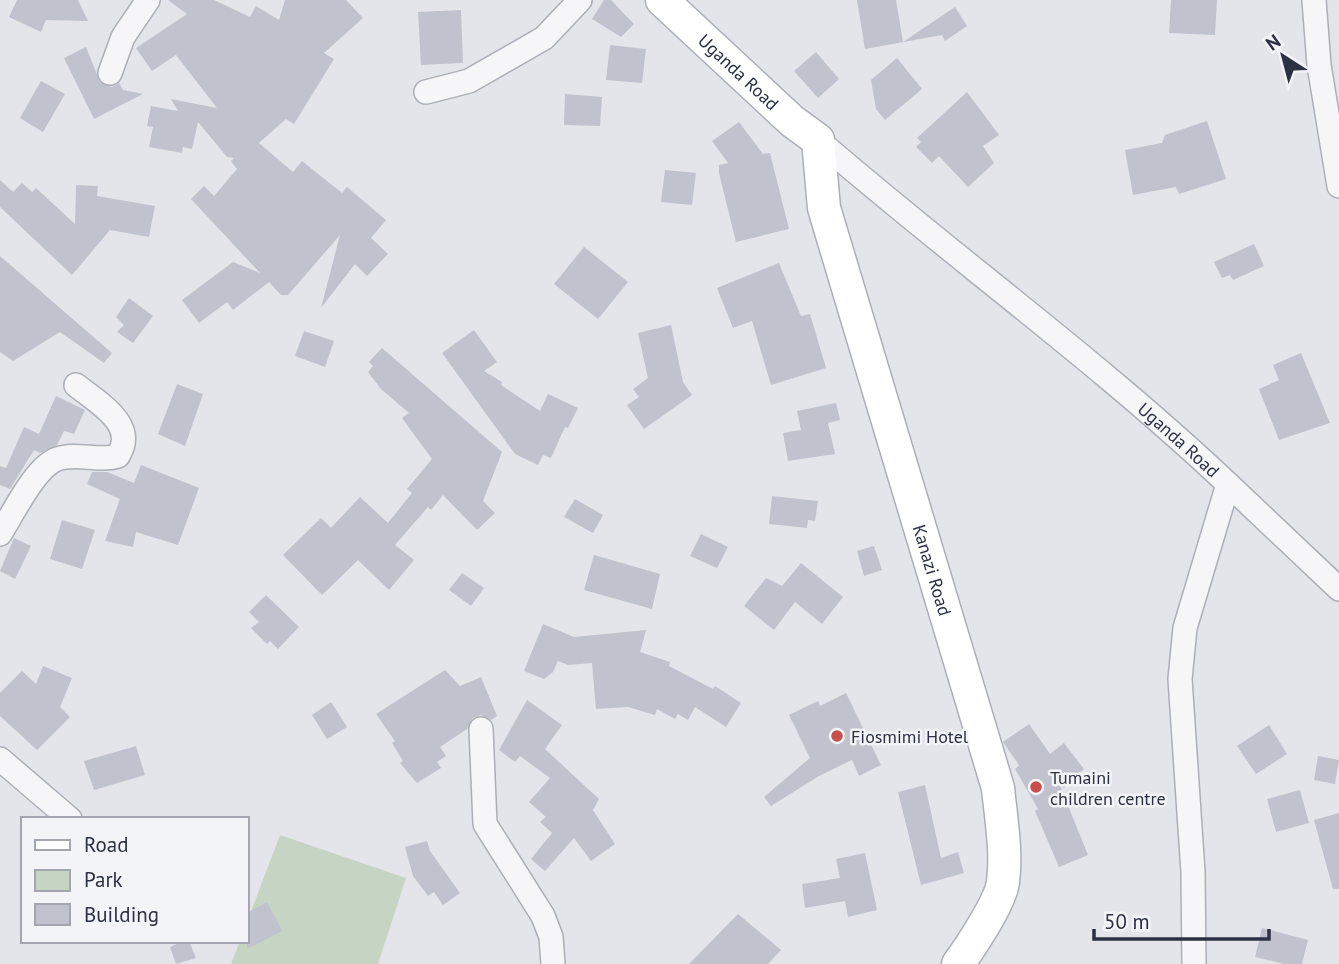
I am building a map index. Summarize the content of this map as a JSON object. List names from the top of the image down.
{
  "streets": {
    "main road": ["Uganda Road", "Kanazi Road"]
  },
  "crossings": [
    ["Uganda Road", "Kanazi Road"]
  ],
  "places": ["Fiosmimi Hotel", "Tumaini children centre"],
  "legend": ["Road", "Park", "Building"],
  "scale_bar": "50 m",
  "north": "top left"
}
